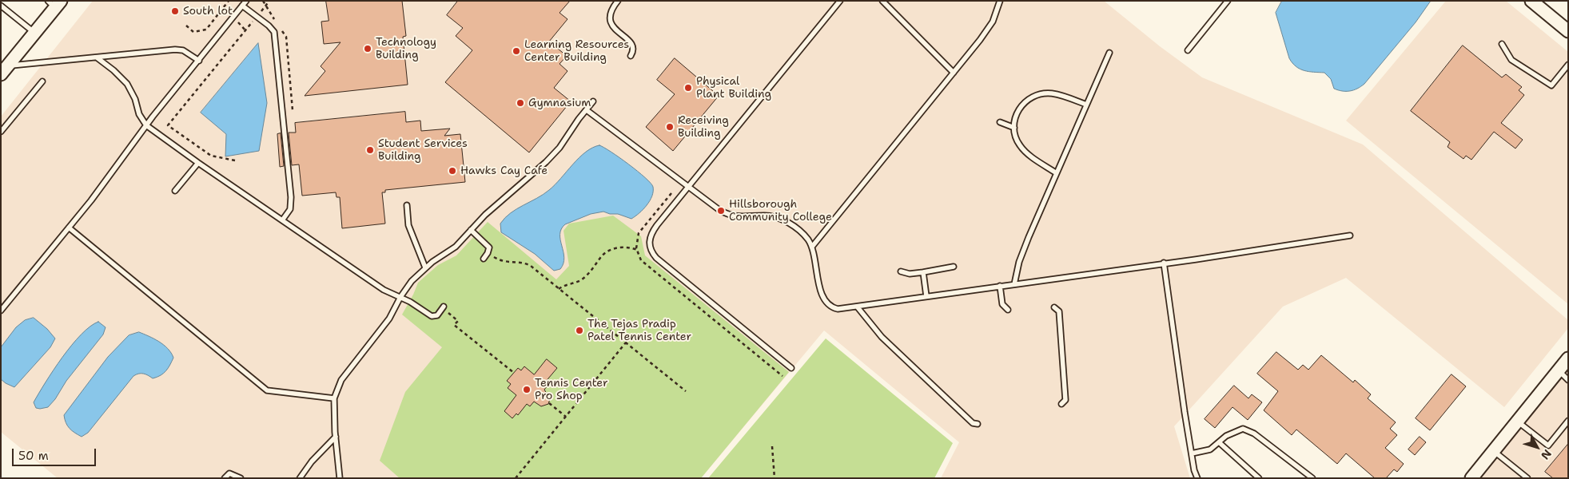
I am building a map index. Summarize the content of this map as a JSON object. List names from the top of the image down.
{
  "places": [
    "South lot",
    "Technology Building",
    "Learning Resources Center Building",
    "Physical Plant Building",
    "Gymnasium",
    "Receiving Building",
    "Student Services Building",
    "Hawks Cay Cafe",
    "Hillsborough Community College",
    "The Tejas Pradip Patel Tennis Center",
    "Tennis Center Pro Shop"
  ],
  "scale_bar": "50 m",
  "north": "bottom right"
}
